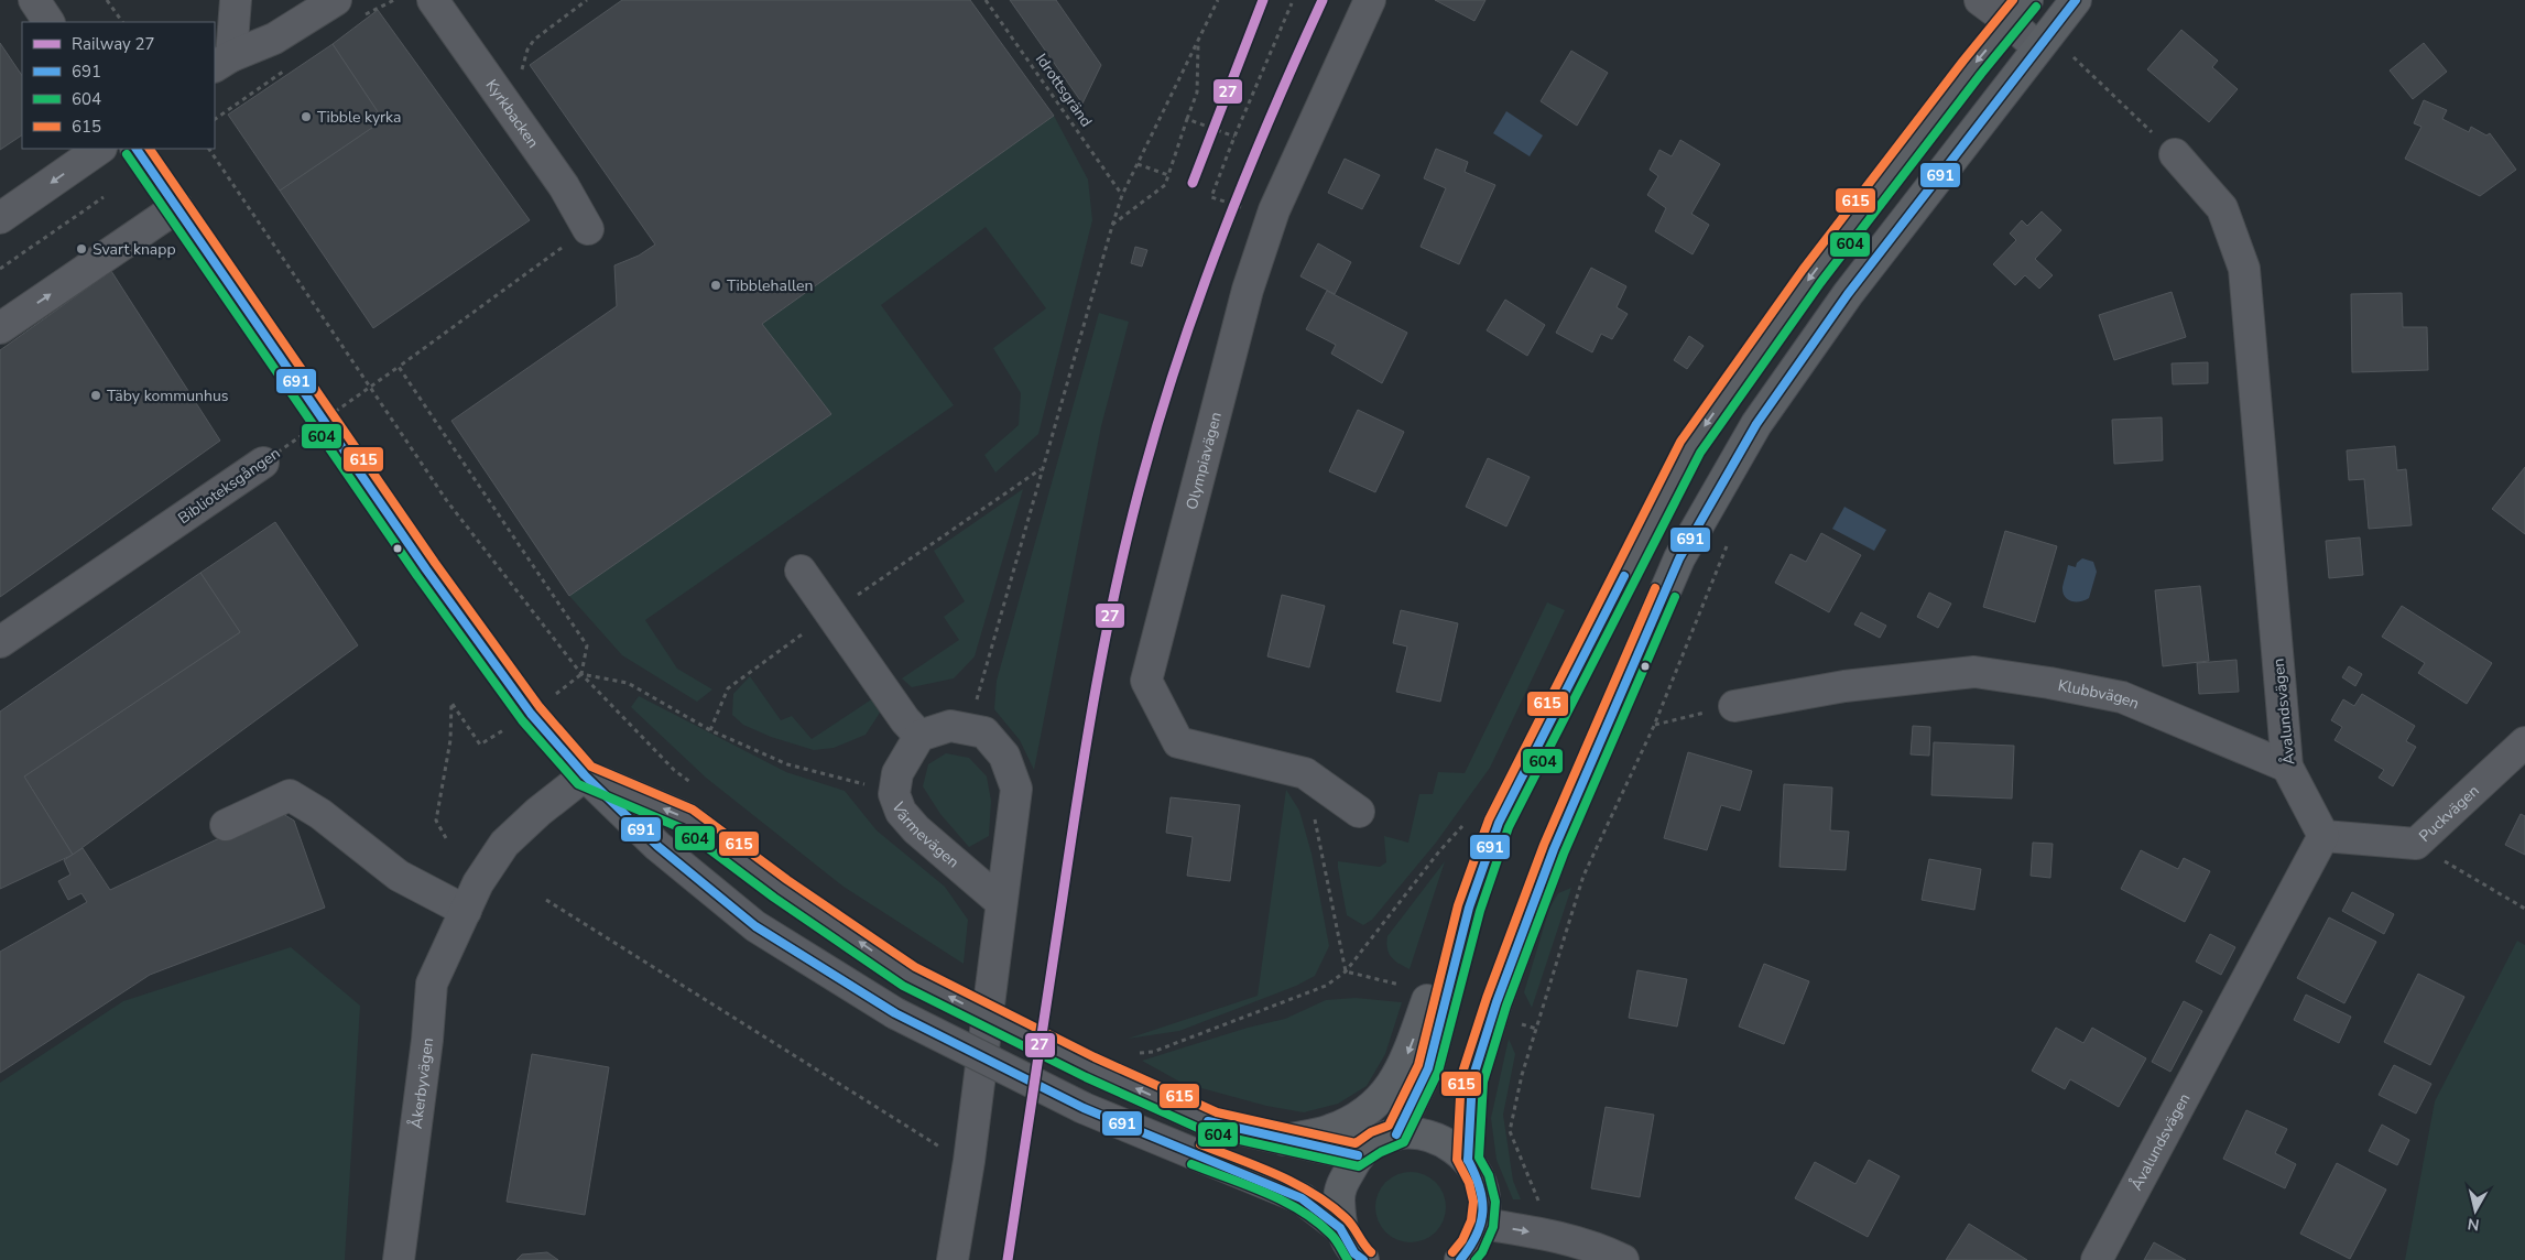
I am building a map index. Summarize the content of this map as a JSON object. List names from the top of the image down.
{
  "streets": {
    "street": [
      "Kyrkbacken",
      "Olympiavägen",
      "Biblioteksgången",
      "Klubbvägen",
      "Åvalundsvägen",
      "Puckvägen",
      "Värmevägen",
      "Åkerbyvägen"
    ],
    "path": ["Idrottsgränd"]
  },
  "crossings": [
    ["Kyrkbacken", "Biblioteksgången"],
    ["Klubbvägen", "Åvalundsvägen"],
    ["Åvalundsvägen", "Puckvägen"]
  ],
  "places": [
    "Tibble kyrka",
    "Svart knapp",
    "Tibblehallen",
    "Täby kommunhus"
  ],
  "lines": [
    "rail line 27",
    "transit line 691",
    "transit line 615",
    "transit line 604"
  ],
  "legend": [
    "Railway 27",
    "691",
    "604",
    "615"
  ],
  "north": "bottom"
}
